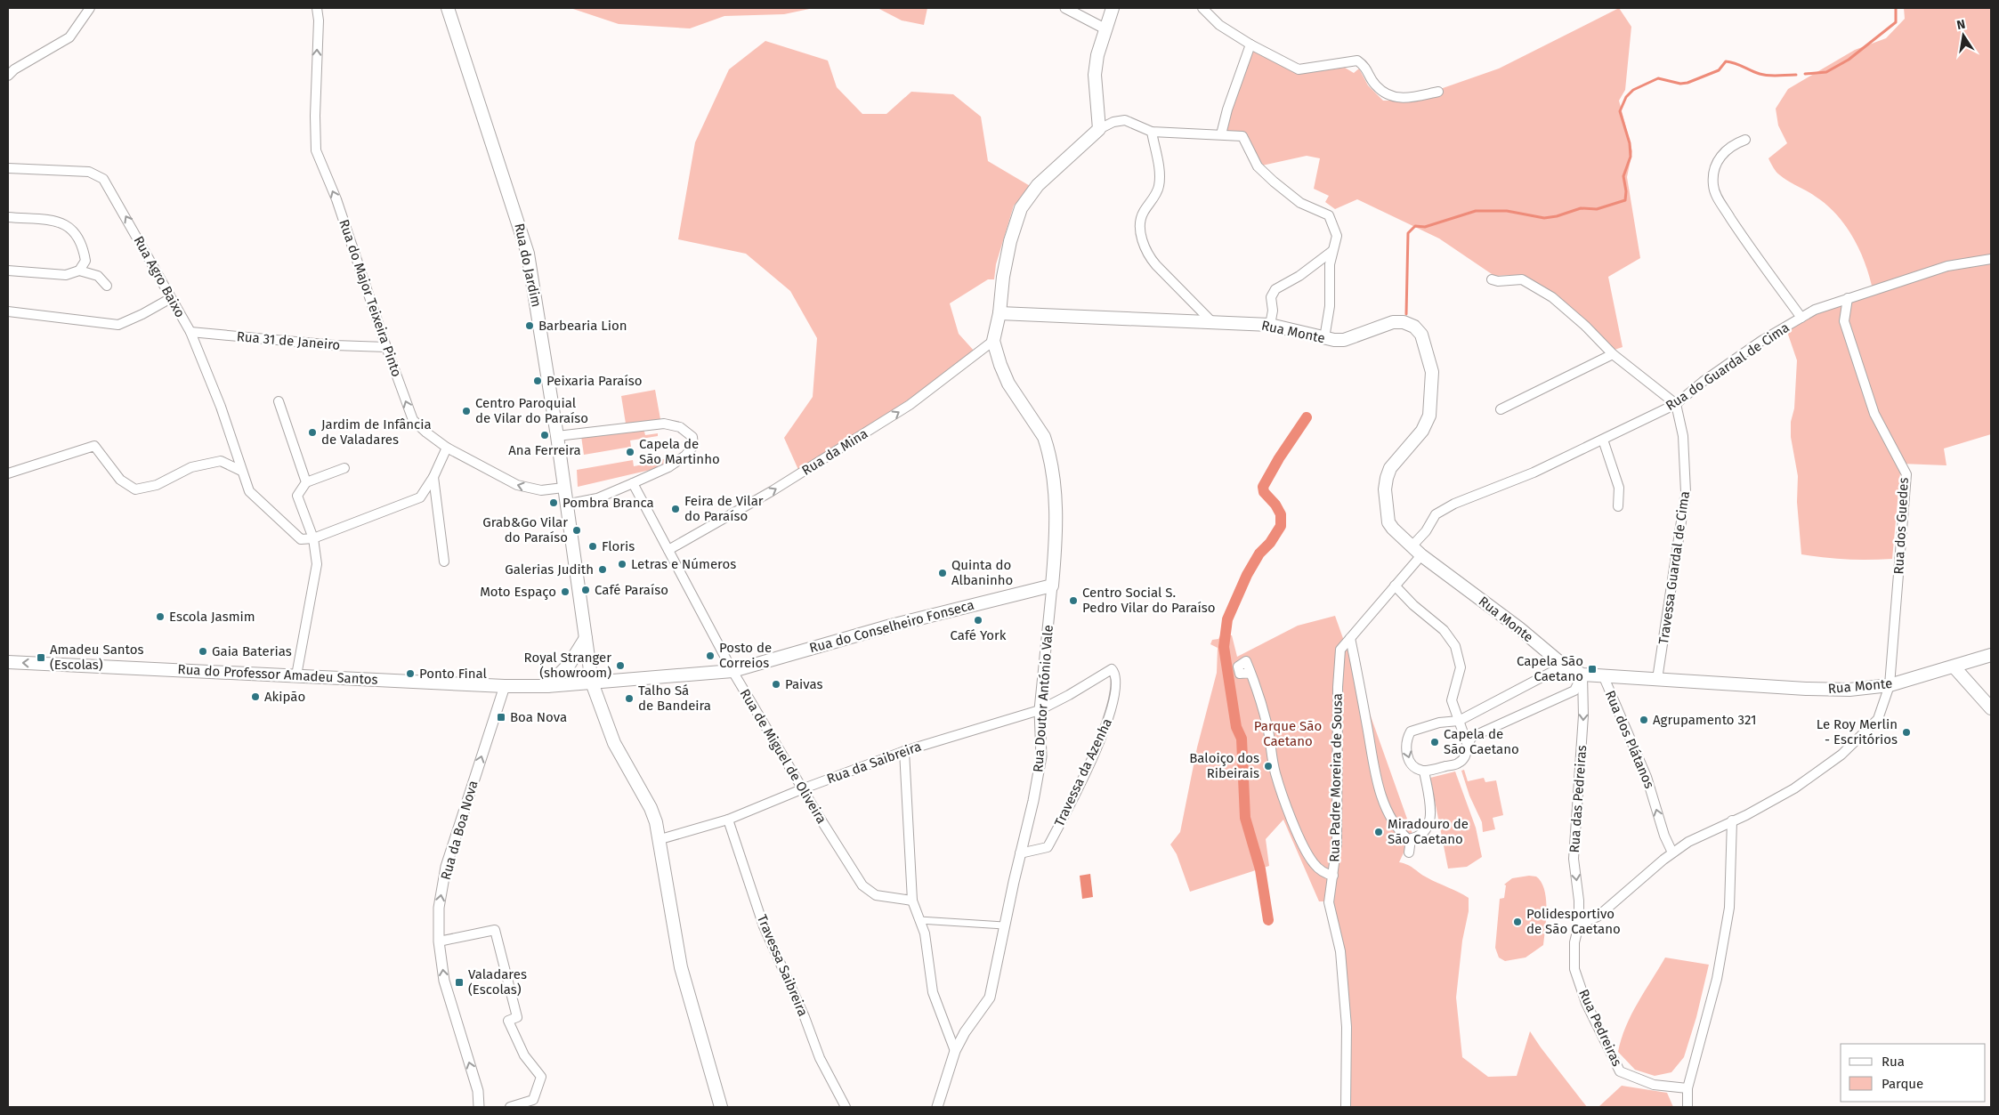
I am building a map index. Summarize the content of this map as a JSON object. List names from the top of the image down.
{
  "streets": {
    "main road": [
      "Rua do Jardim",
      "Rua Monte",
      "Rua do Conselheiro Fonseca",
      "Rua do Professor Amadeu Santos",
      "Rua Doutor António Vale"
    ],
    "street": [
      "Rua Agro Baixo",
      "Rua do Major Teixeira Pinto",
      "Rua 31 de Janeiro",
      "Rua do Guardal de Cima",
      "Rua da Mina",
      "Rua dos Guedes",
      "Travessa Guardal de Cima",
      "Rua dos Plátanos",
      "Rua de Miguel de Oliveira",
      "Rua da Saibreira",
      "Travessa da Azenha",
      "Rua Padre Moreira de Sousa",
      "Rua das Pedreiras",
      "Rua da Boa Nova",
      "Travessa Saibreira",
      "Rua Pedreiras"
    ]
  },
  "crossings": [
    ["Rua do Jardim", "Rua do Major Teixeira Pinto"],
    ["Rua do Jardim", "Rua do Conselheiro Fonseca"],
    ["Rua do Jardim", "Rua do Professor Amadeu Santos"],
    ["Rua do Jardim", "Rua da Saibreira"],
    ["Rua Agro Baixo", "Rua 31 de Janeiro"],
    ["Rua do Major Teixeira Pinto", "Rua 31 de Janeiro"],
    ["Rua Monte", "Rua do Guardal de Cima"],
    ["Rua Monte", "Rua dos Guedes"],
    ["Rua Monte", "Travessa Guardal de Cima"],
    ["Rua Monte", "Rua dos Plátanos"],
    ["Rua Monte", "Rua Padre Moreira de Sousa"],
    ["Rua Monte", "Rua das Pedreiras"],
    ["Rua do Guardal de Cima", "Rua dos Guedes"],
    ["Rua do Guardal de Cima", "Travessa Guardal de Cima"],
    ["Rua da Mina", "Rua Doutor António Vale"],
    ["Rua da Mina", "Rua de Miguel de Oliveira"],
    ["Rua dos Guedes", "Rua dos Plátanos"],
    ["Rua dos Guedes", "Rua das Pedreiras"],
    ["Rua dos Guedes", "Rua Pedreiras"],
    ["Rua do Conselheiro Fonseca", "Rua do Professor Amadeu Santos"],
    ["Rua do Conselheiro Fonseca", "Rua Doutor António Vale"],
    ["Rua do Conselheiro Fonseca", "Rua de Miguel de Oliveira"],
    ["Rua do Professor Amadeu Santos", "Rua da Boa Nova"],
    ["Rua Doutor António Vale", "Rua da Saibreira"],
    ["Rua Doutor António Vale", "Travessa da Azenha"],
    ["Rua de Miguel de Oliveira", "Rua da Saibreira"],
    ["Rua da Saibreira", "Travessa da Azenha"],
    ["Rua da Saibreira", "Travessa Saibreira"],
    ["Rua das Pedreiras", "Rua Pedreiras"]
  ],
  "one_way": [
    "Rua Agro Baixo",
    "Rua do Major Teixeira Pinto",
    "Rua da Mina",
    "Rua do Professor Amadeu Santos",
    "Rua dos Plátanos",
    "Rua das Pedreiras",
    "Rua da Boa Nova"
  ],
  "parks": ["Parque São Caetano"],
  "places": {
    "other": [
      "Barbearia Lion",
      "Peixaria Paraíso",
      "Centro Paroquial de Vilar do Paraíso",
      "Jardim de Infância de Valadares",
      "Ana Ferreira",
      "Capela de São Martinho",
      "Pombra Branca",
      "Feira de Vilar do Paraíso",
      "Grab&Go Vilar do Paraíso",
      "Floris",
      "Letras e Números",
      "Galerias Judith",
      "Quinta do Albaninho",
      "Café Paraíso",
      "Moto Espaço",
      "Centro Social S. Pedro Vilar do Paraíso",
      "Escola Jasmim",
      "Café York",
      "Gaia Baterias",
      "Posto de Correios",
      "Royal Stranger (showroom)",
      "Ponto Final",
      "Paivas",
      "Akipão",
      "Talho Sá de Bandeira",
      "Agrupamento 321",
      "Le Roy Merlin - Escritórios",
      "Capela de São Caetano",
      "Baloiço dos Ribeirais",
      "Miradouro de São Caetano",
      "Polidesportivo de São Caetano"
    ],
    "transit": [
      "Amadeu Santos (Escolas)",
      "Capela São Caetano",
      "Boa Nova",
      "Valadares (Escolas)"
    ]
  },
  "legend": ["Rua", "Parque"],
  "north": "top"
}
